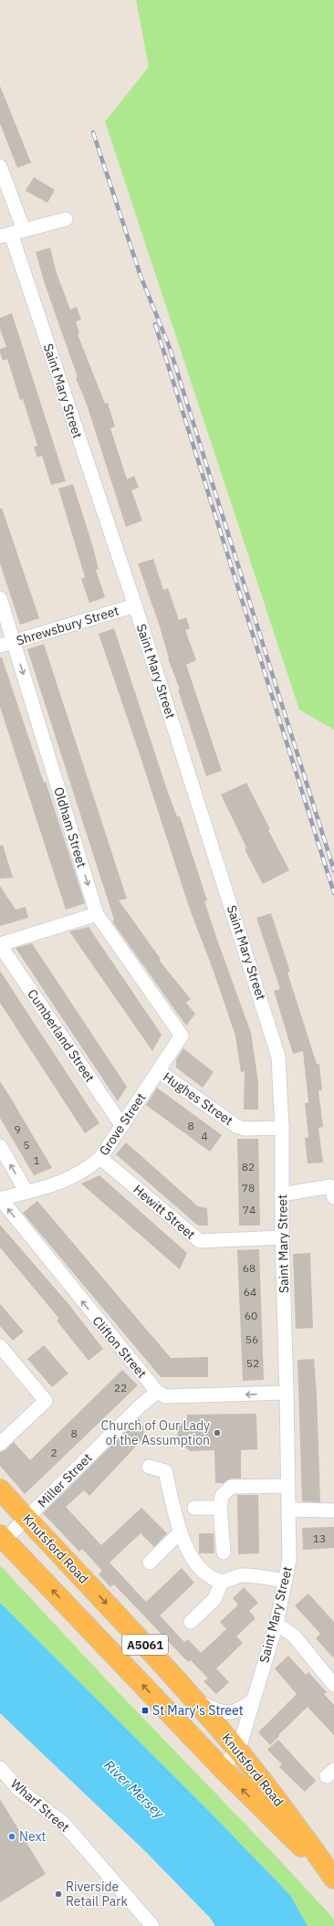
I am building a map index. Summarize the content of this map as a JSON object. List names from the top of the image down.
{
  "streets": {
    "highway": ["Knutsford Road", "A5061"],
    "street": [
      "Saint Mary Street",
      "Shrewsbury Street",
      "Oldham Street",
      "Cumberland Street",
      "Hughes Street",
      "Grove Street",
      "Hewitt Street",
      "Clifton Street",
      "Miller Street",
      "Wharf Street"
    ]
  },
  "crossings": [
    ["Saint Mary Street", "Shrewsbury Street"],
    ["Saint Mary Street", "Hughes Street"],
    ["Saint Mary Street", "Hewitt Street"],
    ["Saint Mary Street", "Knutsford Road"],
    ["Shrewsbury Street", "Oldham Street"],
    ["Oldham Street", "Grove Street"],
    ["Cumberland Street", "Grove Street"],
    ["Hughes Street", "Grove Street"],
    ["Grove Street", "Hewitt Street"],
    ["Grove Street", "Clifton Street"],
    ["Clifton Street", "Miller Street"],
    ["Miller Street", "Knutsford Road"]
  ],
  "one_way": ["Oldham Street", "Clifton Street"],
  "water": ["River Mersey"],
  "places": {
    "other": ["Church of Our Lady of the Assumption", "Next", "Riverside Retail Park"],
    "transit": ["St Mary's Street"]
  },
  "house_numbers": [
    "8",
    "9",
    "4",
    "5",
    "1",
    "82",
    "78",
    "74",
    "68",
    "64",
    "60",
    "56",
    "52",
    "22",
    "8",
    "2",
    "13"
  ]
}
